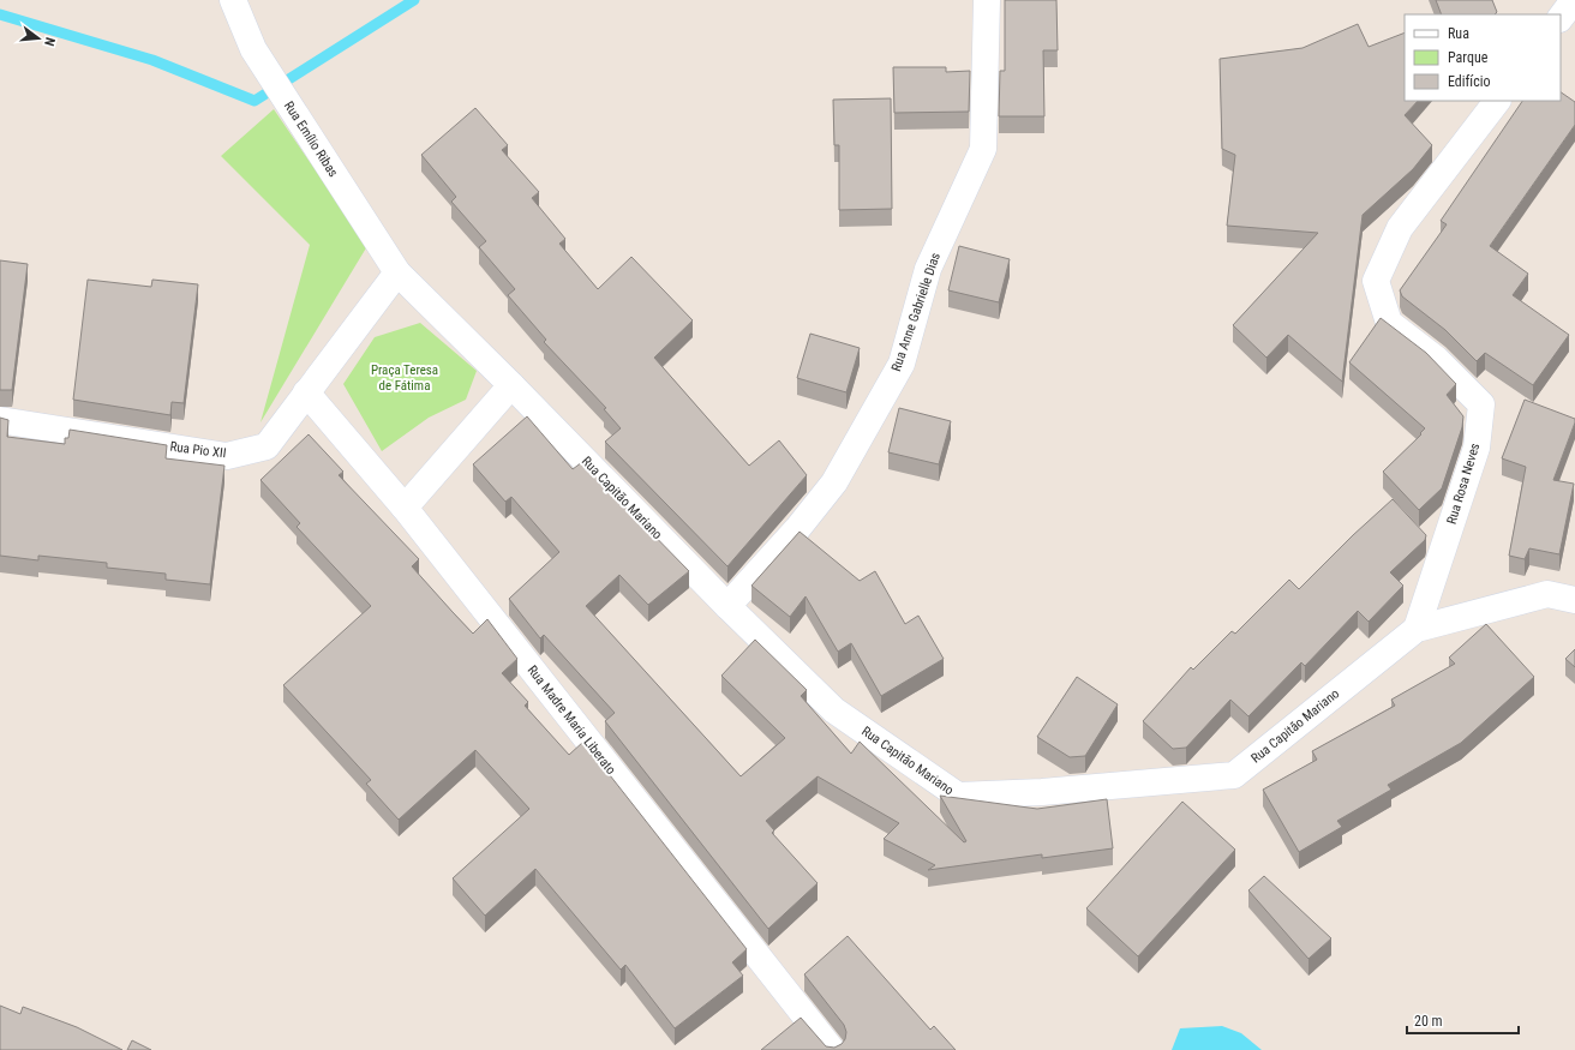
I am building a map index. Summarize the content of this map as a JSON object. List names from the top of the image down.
{
  "streets": {
    "street": [
      "Rua Emílio Ribas",
      "Rua Anne Gabrielle Dias",
      "Rua Pio XII",
      "Rua Rosa Neves",
      "Rua Capitão Mariano",
      "Rua Madre Maria Liberato"
    ]
  },
  "crossings": [
    ["Rua Emílio Ribas", "Rua Pio XII"],
    ["Rua Emílio Ribas", "Rua Capitão Mariano"],
    ["Rua Anne Gabrielle Dias", "Rua Capitão Mariano"],
    ["Rua Pio XII", "Rua Capitão Mariano"],
    ["Rua Pio XII", "Rua Madre Maria Liberato"],
    ["Rua Rosa Neves", "Rua Capitão Mariano"]
  ],
  "parks": ["Praça Teresa de Fátima"],
  "legend": ["Rua", "Parque", "Edifício"],
  "scale_bar": "20 m",
  "north": "right"
}
